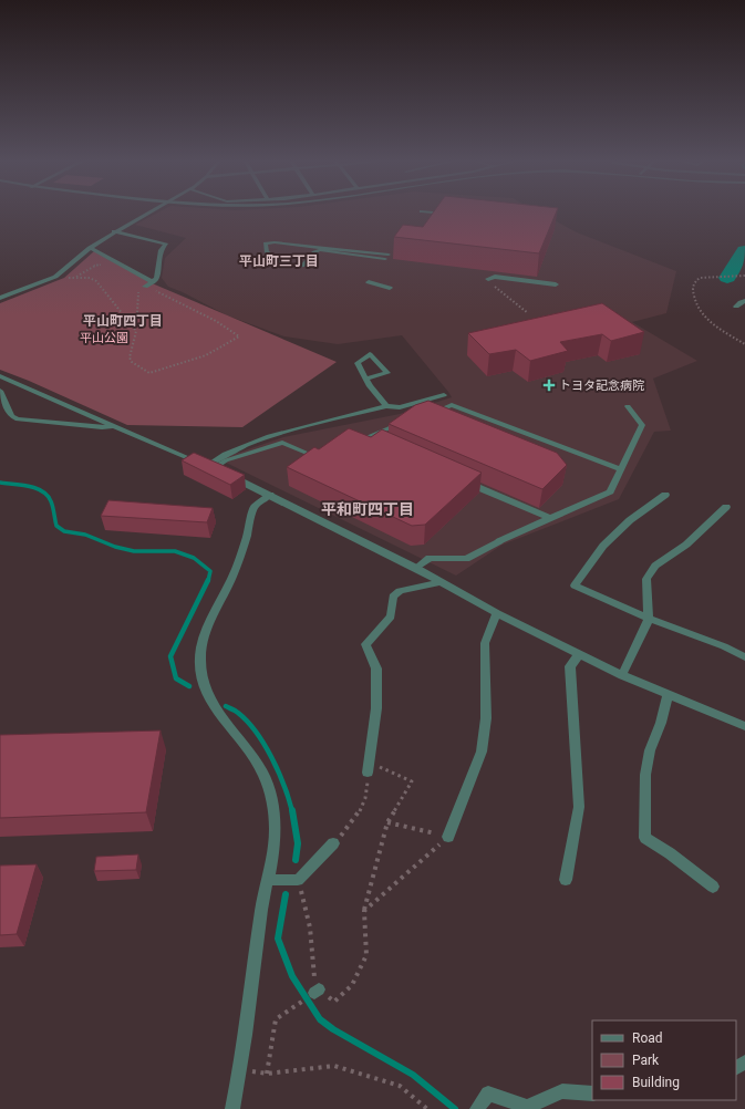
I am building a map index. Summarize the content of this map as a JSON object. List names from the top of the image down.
{
  "districts": ["平山町三丁目", "平山町四丁目", "平和町四丁目"],
  "parks": ["平山公園"],
  "places": {
    "health": ["トヨタ記念病院"]
  },
  "legend": ["Road", "Park", "Building"]
}
